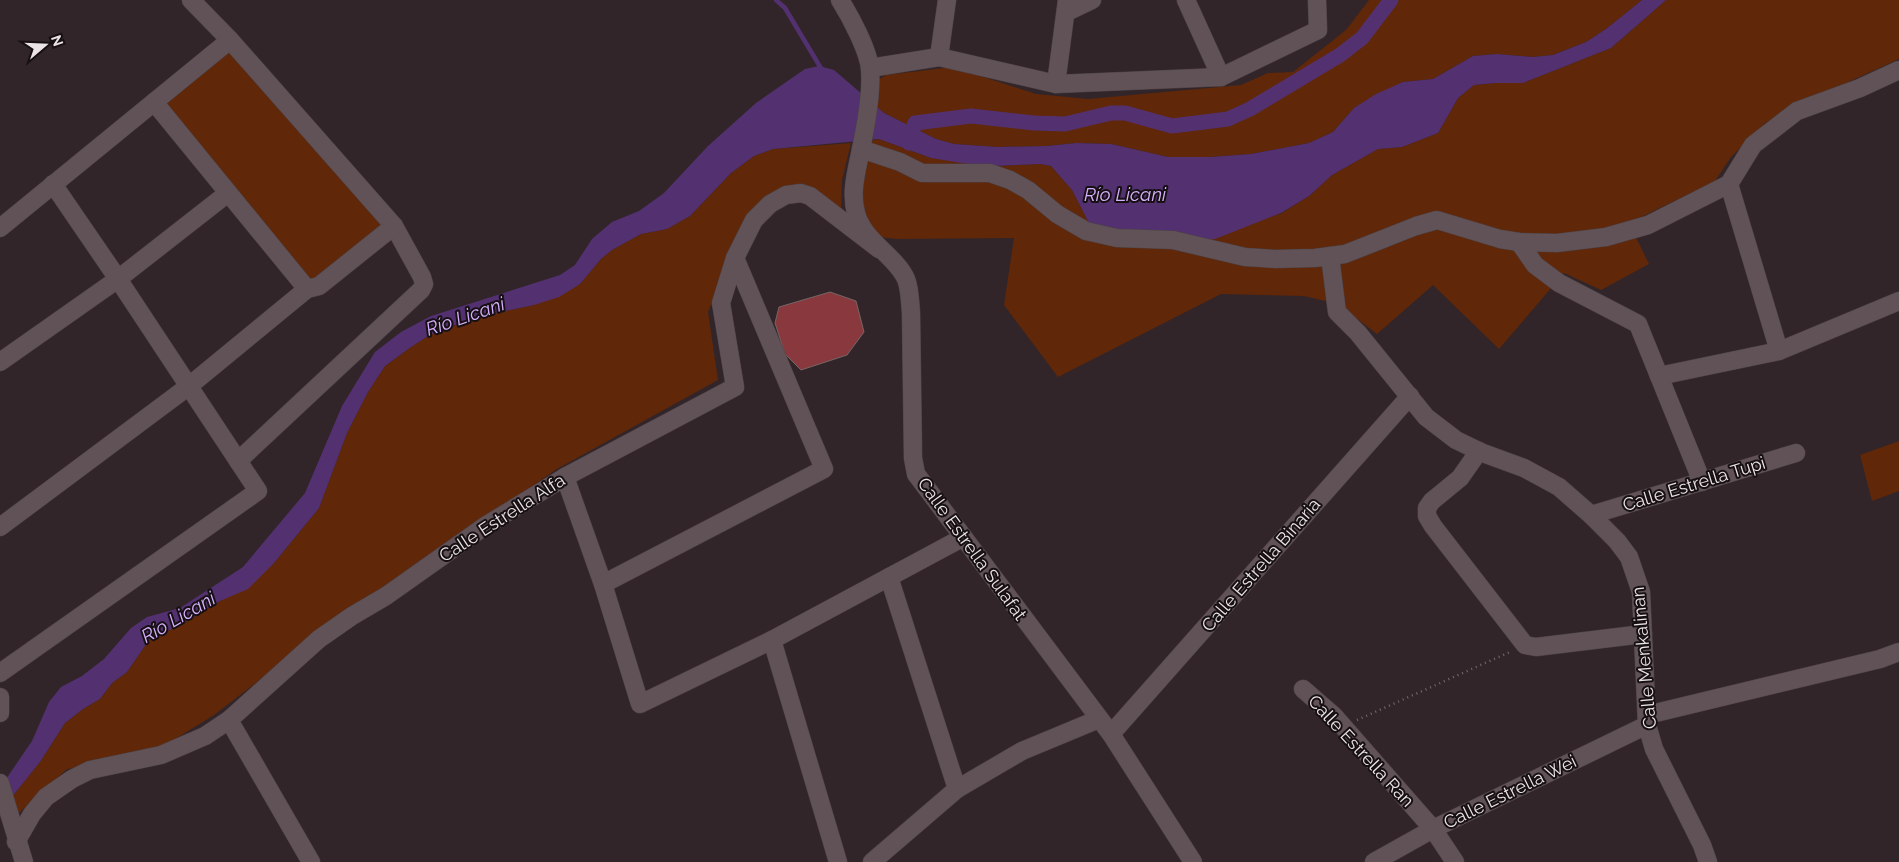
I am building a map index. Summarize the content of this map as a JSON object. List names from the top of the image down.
{
  "streets": {
    "street": [
      "Calle Estrella Tupi",
      "Calle Estrella Alfa",
      "Calle Estrella Sulafat",
      "Calle Estrella Binaria",
      "Calle Menkalinan",
      "Calle Estrella Ran",
      "Calle Estrella Wei"
    ]
  },
  "crossings": [
    ["Calle Estrella Tupi", "Calle Menkalinan"],
    ["Calle Estrella Alfa", "Calle Estrella Sulafat"],
    ["Calle Estrella Sulafat", "Calle Estrella Binaria"],
    ["Calle Estrella Binaria", "Calle Menkalinan"],
    ["Calle Menkalinan", "Calle Estrella Wei"],
    ["Calle Estrella Ran", "Calle Estrella Wei"]
  ],
  "water": ["Río Licani"],
  "north": "right"
}
